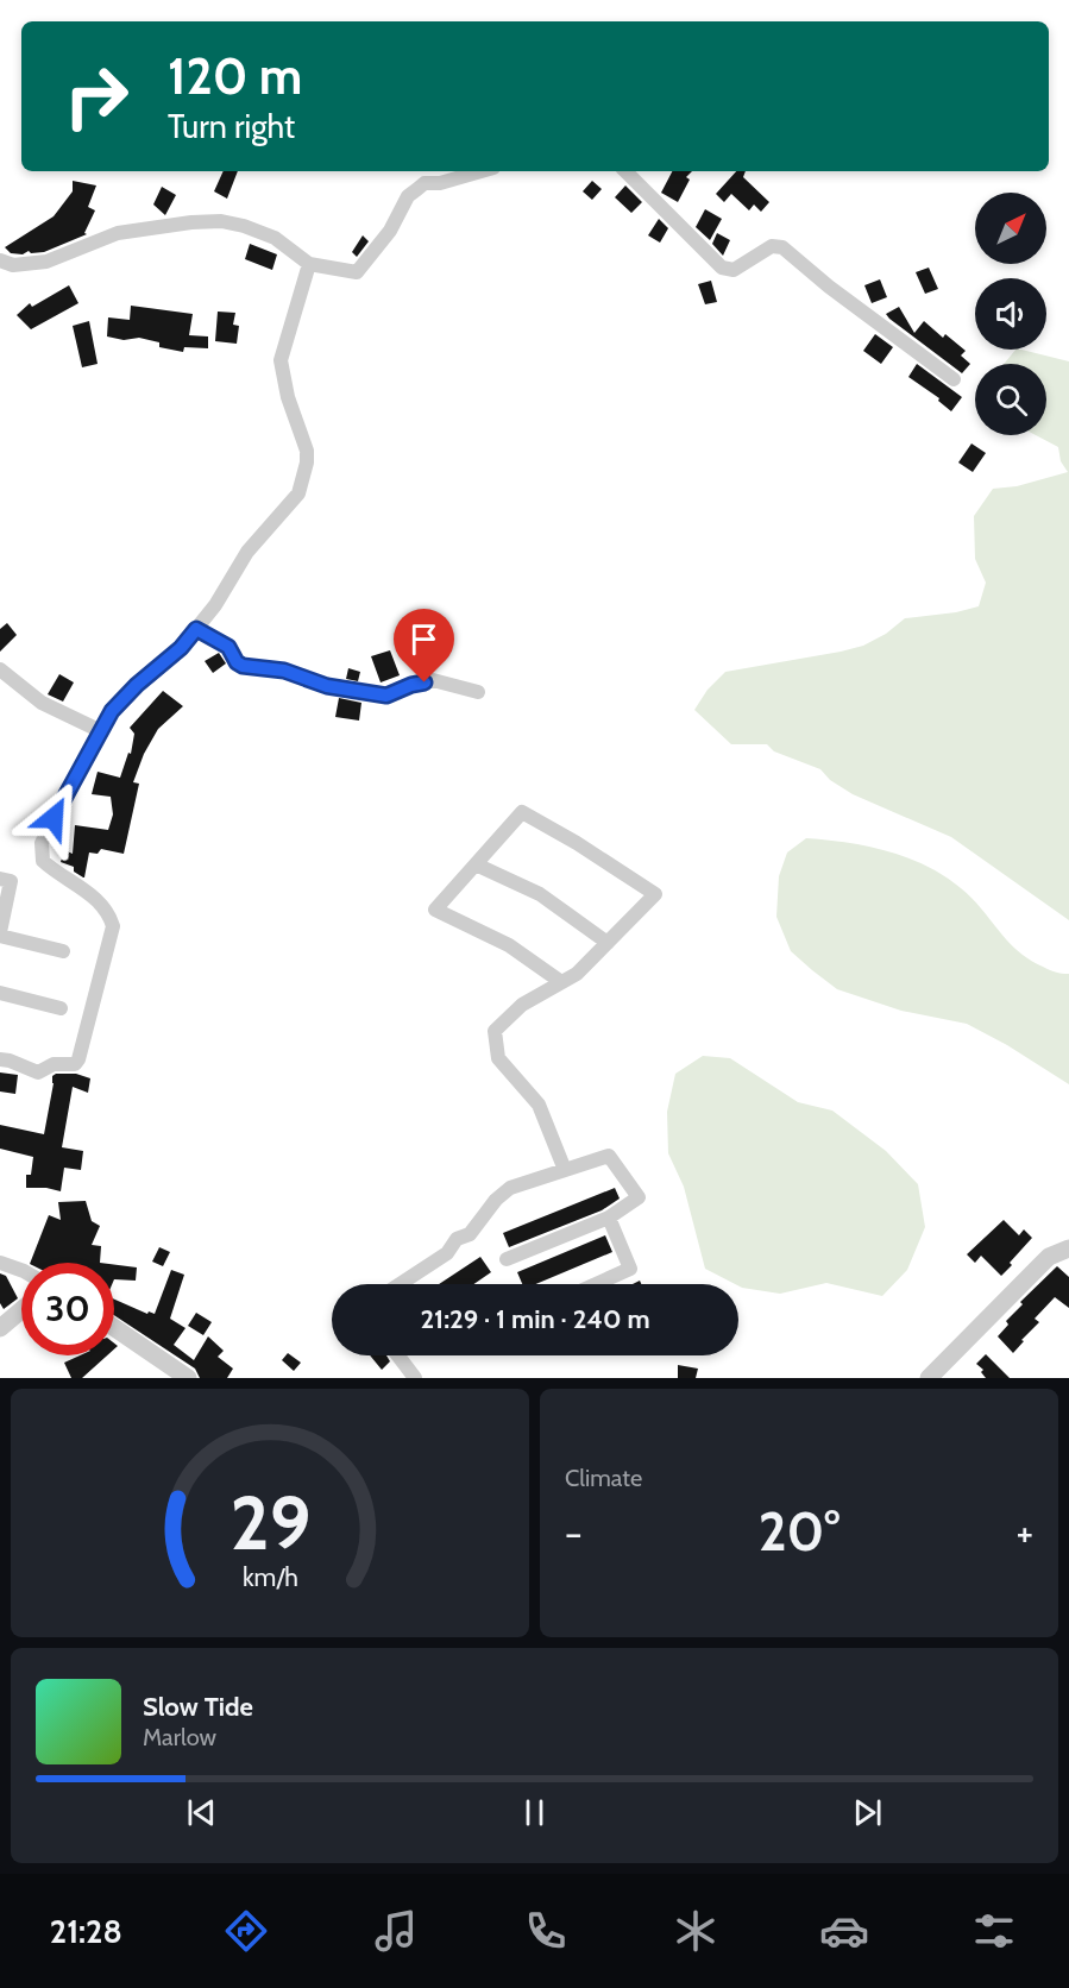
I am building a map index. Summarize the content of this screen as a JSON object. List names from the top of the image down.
{
  "north": "top right",
  "page": {
    "turn": ["120 m", "Turn right"],
    "limit": "30",
    "trip": "21:29 · 1 min · 240 m",
    "tile": "Climate",
    "heat": ["−", "20°", "+"],
    "song": ["Slow Tide", "Marlow"],
    "tabs": "21:28",
    "gauge": ["29", "km/h"]
  }
}
